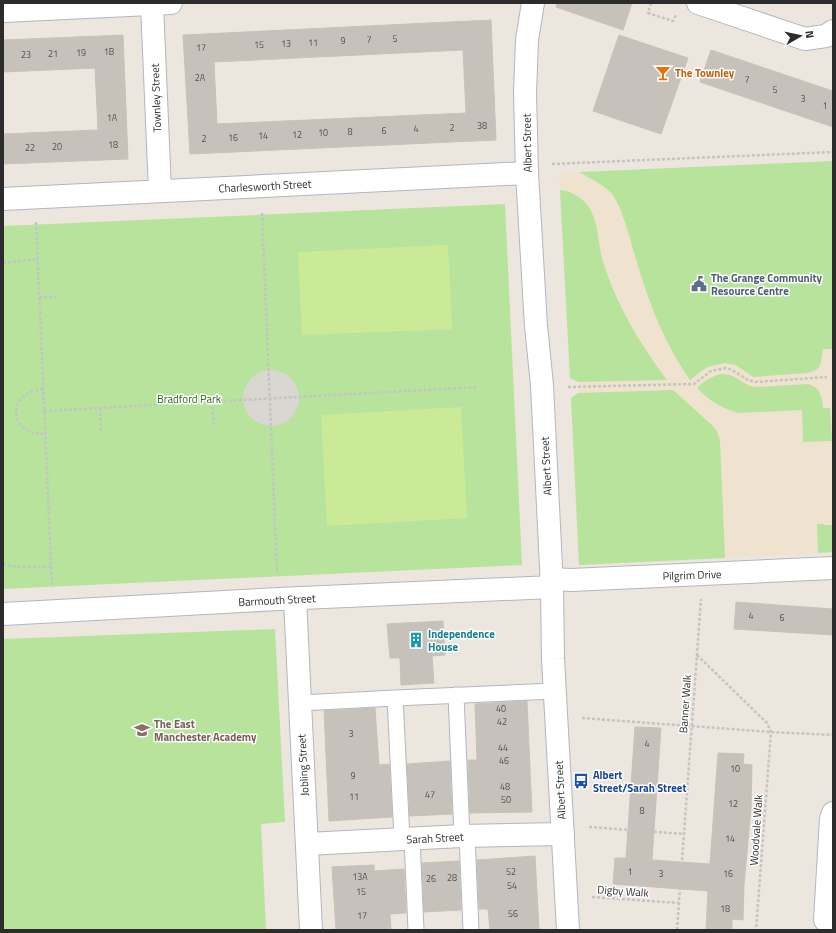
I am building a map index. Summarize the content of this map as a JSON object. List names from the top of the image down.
{
  "streets": {
    "street": [
      "Townley Street",
      "Albert Street",
      "Charlesworth Street",
      "Pilgrim Drive",
      "Barmouth Street",
      "Jobling Street",
      "Sarah Street"
    ],
    "path": ["Banner Walk", "Woodvale Walk", "Digby Walk"]
  },
  "crossings": [
    ["Townley Street", "Charlesworth Street"],
    ["Albert Street", "Charlesworth Street"],
    ["Albert Street", "Pilgrim Drive"],
    ["Albert Street", "Barmouth Street"],
    ["Albert Street", "Sarah Street"],
    ["Albert Street", "Digby Walk"],
    ["Pilgrim Drive", "Barmouth Street"],
    ["Pilgrim Drive", "Banner Walk"],
    ["Barmouth Street", "Jobling Street"],
    ["Banner Walk", "Digby Walk"],
    ["Jobling Street", "Sarah Street"]
  ],
  "parks": ["Bradford Park"],
  "places": {
    "bar": ["The Townley"],
    "public building": ["The Grange Community Resource Centre"],
    "building": ["Independence House"],
    "school or university": ["The East Manchester Academy"],
    "bus stop": ["Albert Street/Sarah Street"]
  },
  "house_numbers": [
    "5",
    "7",
    "9",
    "11",
    "13",
    "15",
    "17",
    "1B",
    "19",
    "21",
    "23",
    "2A",
    "7",
    "5",
    "3",
    "1",
    "1A",
    "38",
    "2",
    "4",
    "6",
    "8",
    "10",
    "12",
    "14",
    "16",
    "2",
    "18",
    "20",
    "22",
    "4",
    "6",
    "40",
    "42",
    "3",
    "4",
    "44",
    "46",
    "10",
    "9",
    "48",
    "47",
    "11",
    "50",
    "12",
    "8",
    "14",
    "52",
    "1",
    "3",
    "16",
    "13A",
    "28",
    "26",
    "54",
    "15",
    "18",
    "56",
    "17"
  ],
  "north": "right"
}
